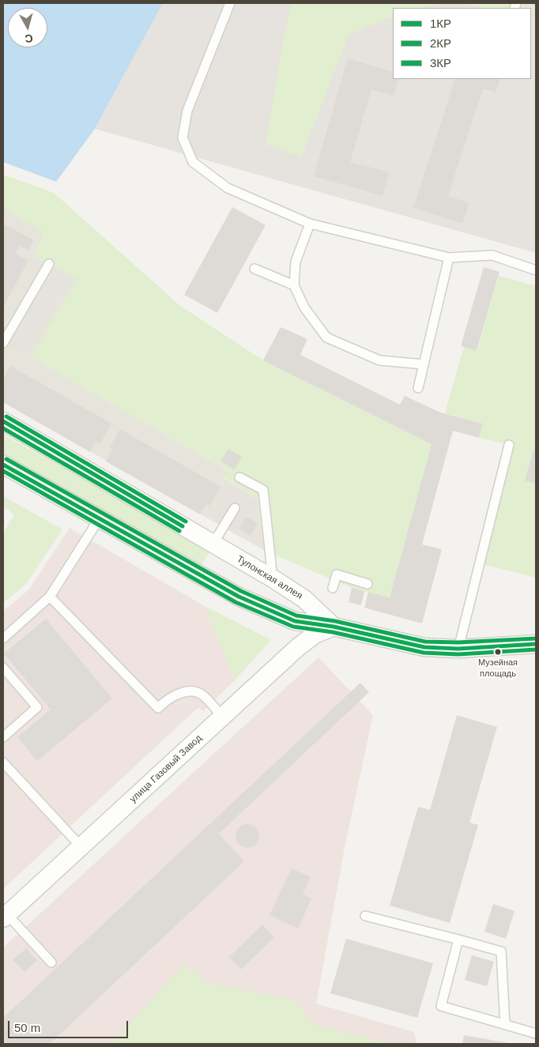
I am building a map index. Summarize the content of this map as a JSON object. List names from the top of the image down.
{
  "streets": {
    "street": ["Тулонская аллея", "улица Газовый Завод"]
  },
  "crossings": [
    ["Тулонская аллея", "улица Газовый Завод"]
  ],
  "places": ["Музейная площадь"],
  "lines": ["transit line 3КР", "transit line 1КР", "transit line 2КР"],
  "legend": ["1КР", "2КР", "3КР"],
  "scale_bar": "50 m",
  "north": "bottom"
}
